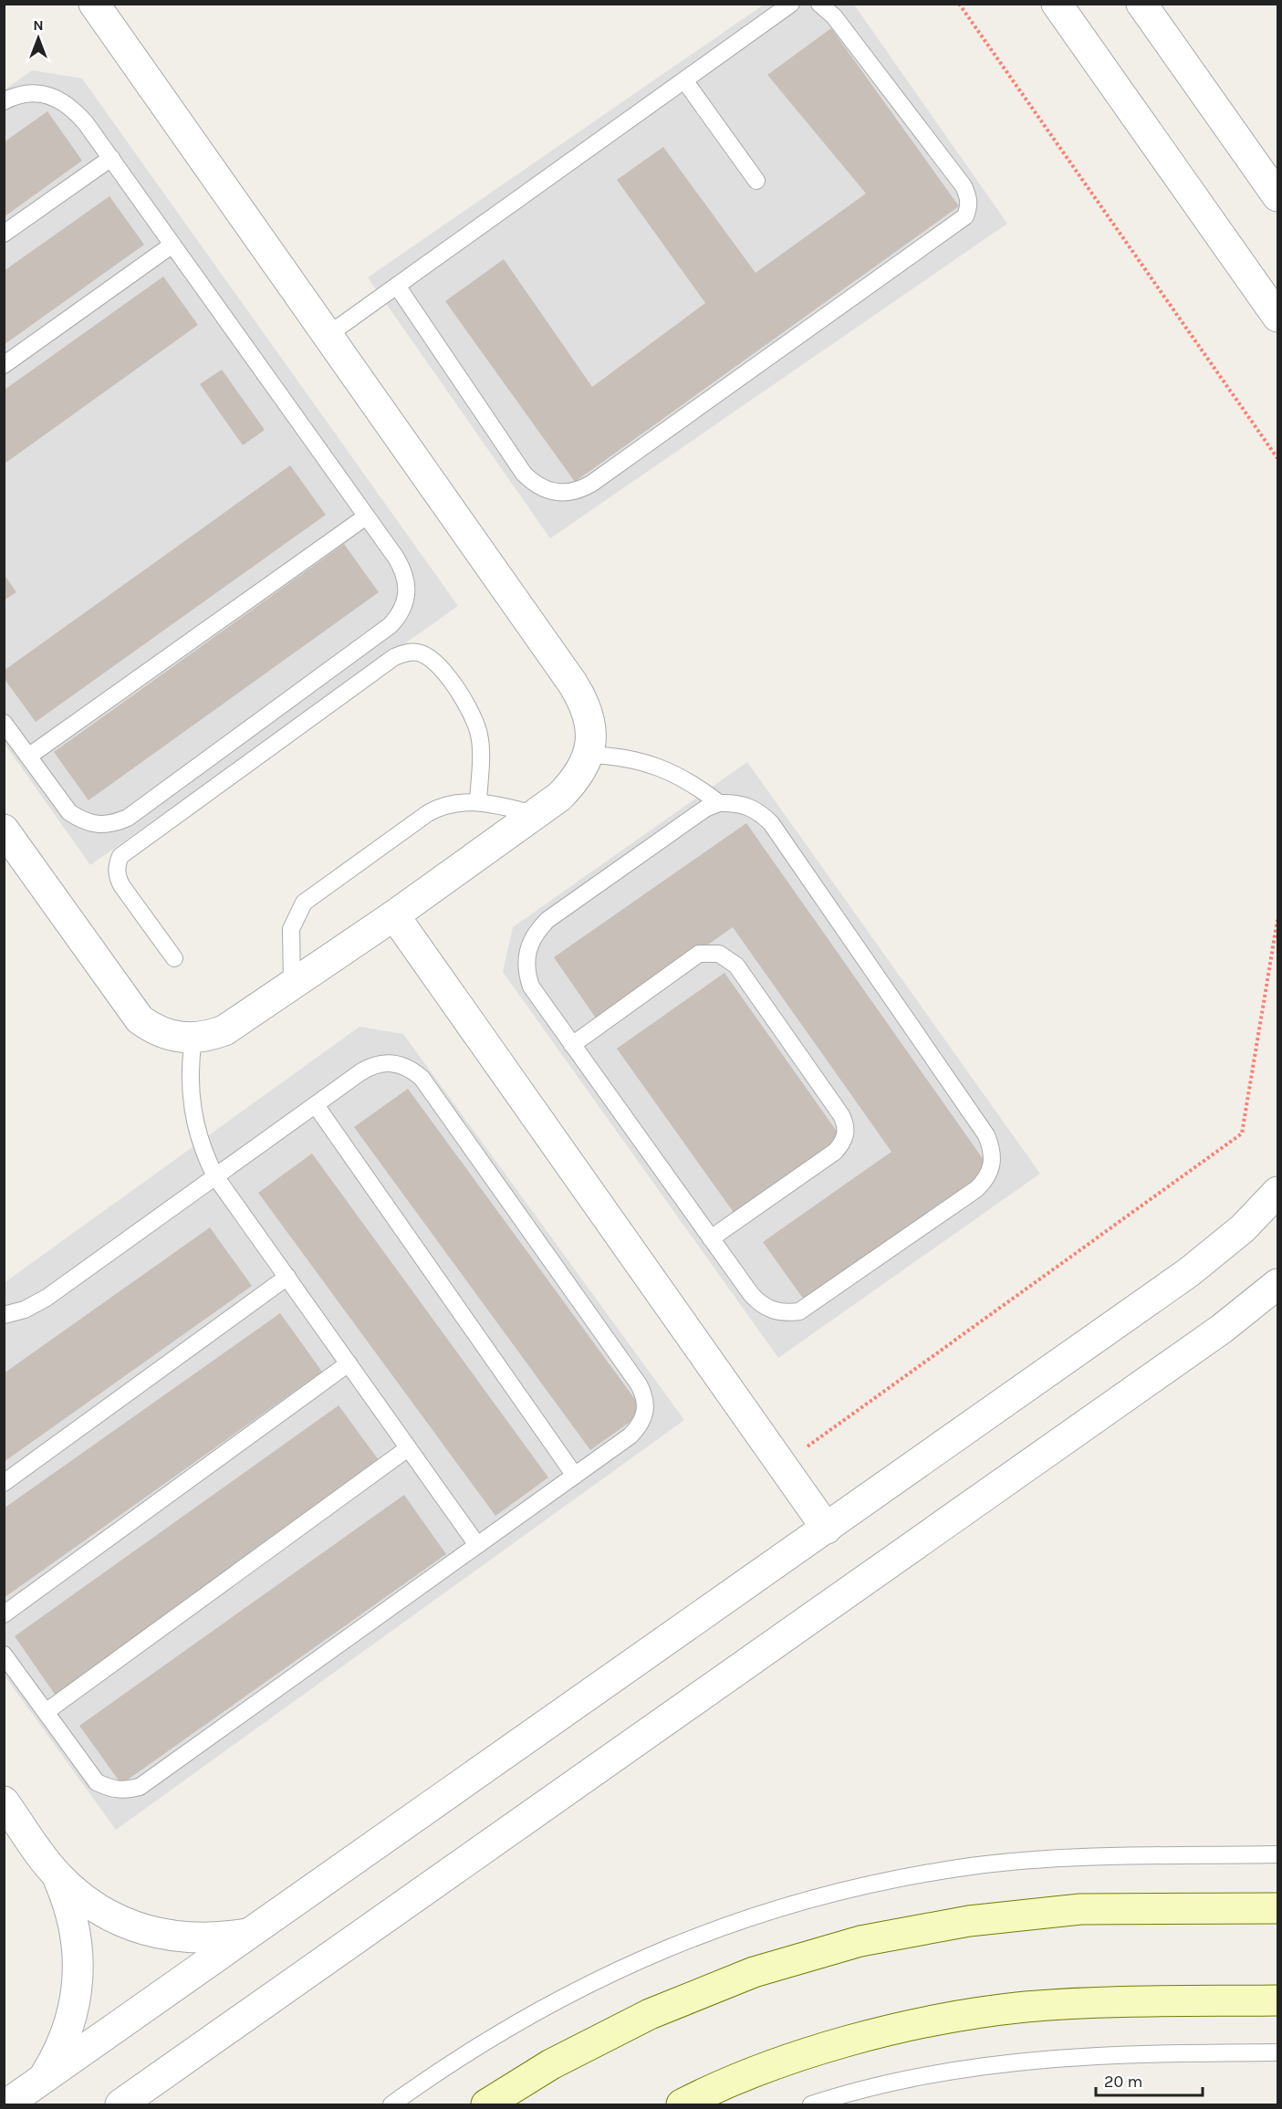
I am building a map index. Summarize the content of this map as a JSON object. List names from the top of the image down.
{
  "scale_bar": "20 m",
  "north": "top"
}
